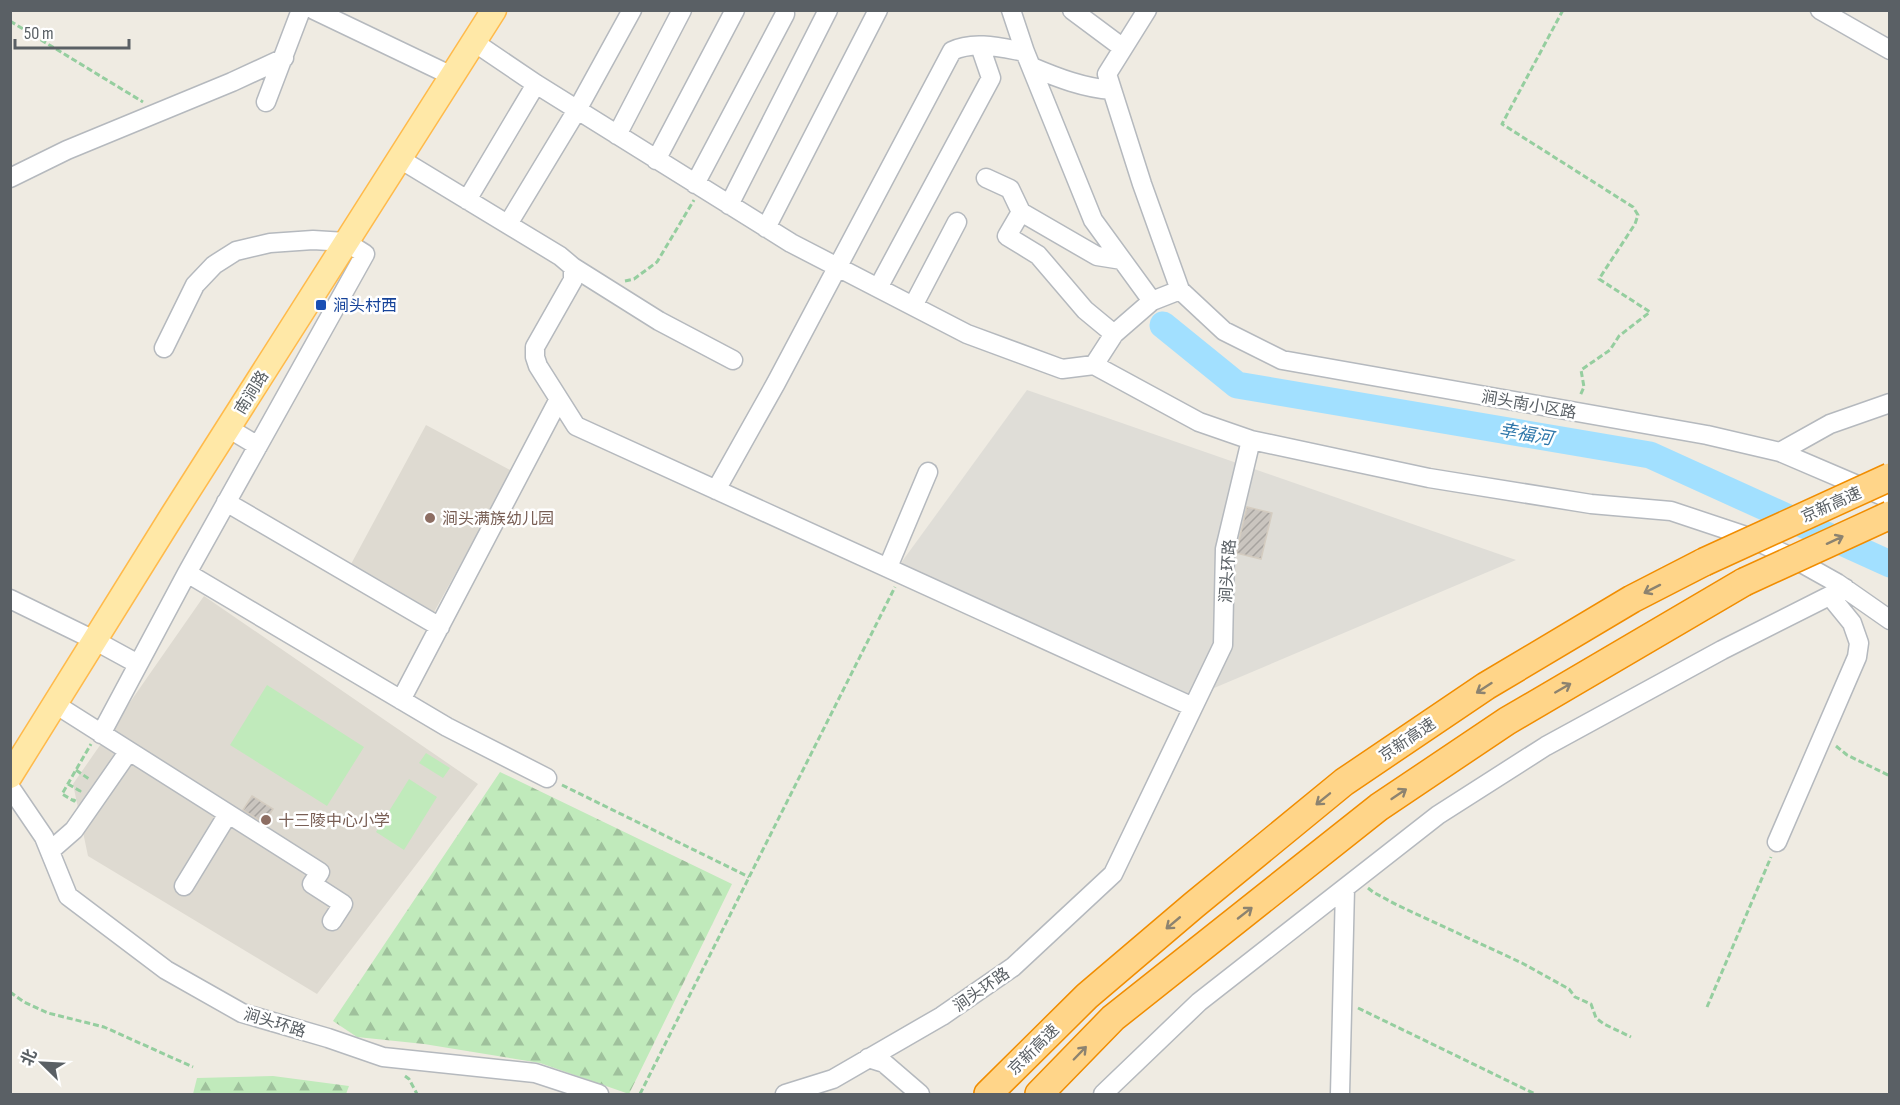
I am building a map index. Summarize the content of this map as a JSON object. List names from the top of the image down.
{
  "streets": {
    "highway": ["京新高速"],
    "main road": ["南涧路"],
    "street": ["涧头南小区路", "涧头环路"]
  },
  "water": ["幸福河"],
  "places": {
    "transit": ["涧头村西"],
    "other": ["涧头满族幼儿园", "十三陵中心小学"]
  },
  "scale_bar": "50 m",
  "north": "top left"
}
